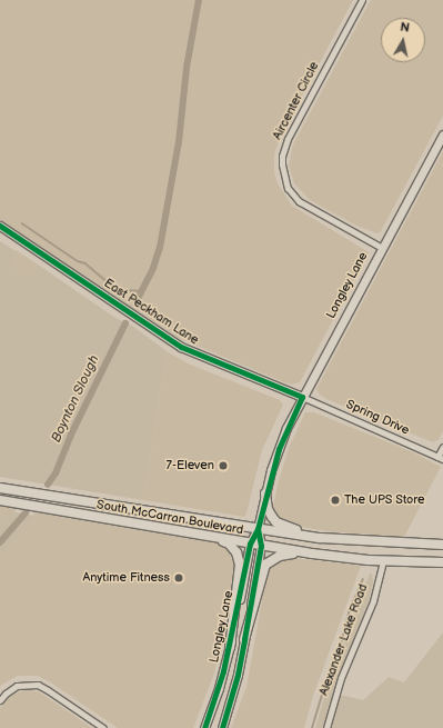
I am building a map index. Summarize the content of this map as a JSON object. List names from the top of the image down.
{
  "streets": {
    "main road": ["Longley Lane", "East Peckham Lane", "South McCarran Boulevard"],
    "street": ["Aircenter Circle", "Spring Drive", "Alexander Lake Road"]
  },
  "crossings": [
    ["Aircenter Circle", "Longley Lane"],
    ["Longley Lane", "East Peckham Lane"],
    ["Longley Lane", "Spring Drive"],
    ["Longley Lane", "South McCarran Boulevard"],
    ["East Peckham Lane", "Spring Drive"],
    ["South McCarran Boulevard", "Alexander Lake Road"]
  ],
  "water": ["Boynton Slough"],
  "places": ["7-Eleven", "The UPS Store", "Anytime Fitness"],
  "north": "top"
}
